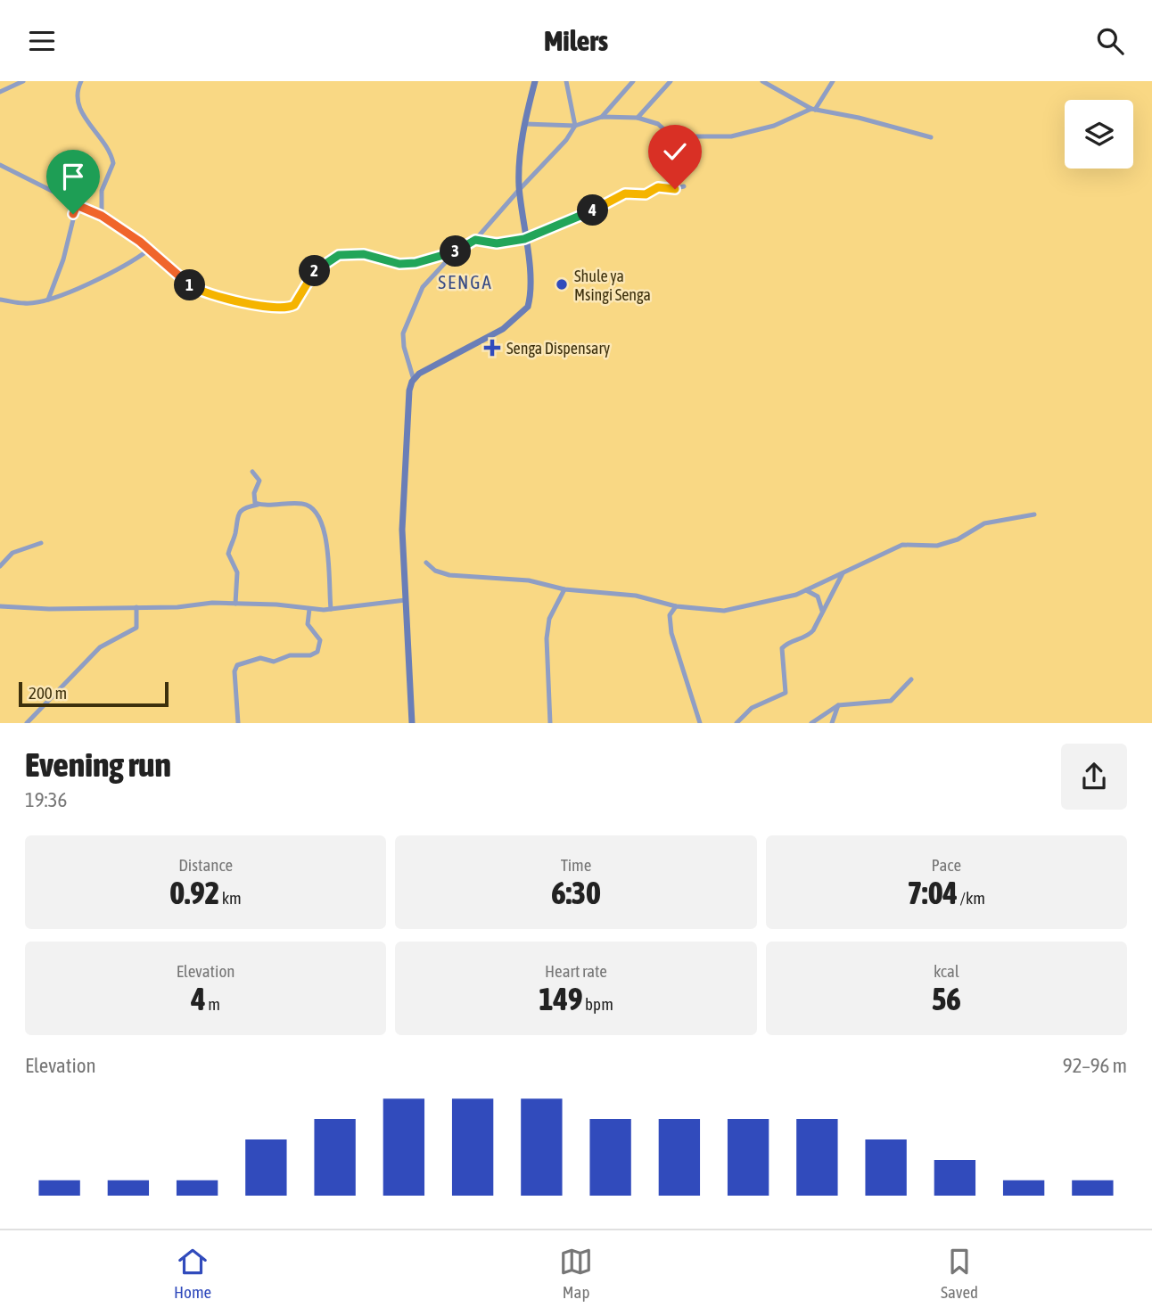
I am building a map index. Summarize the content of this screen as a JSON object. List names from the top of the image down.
{
  "districts": ["SENGA"],
  "places": {
    "other": ["Shule ya Msingi Senga"],
    "health": ["Senga Dispensary"]
  },
  "scale_bar": "200 m",
  "page": {
    "header": "Milers",
    "pins": [
      "4",
      "3",
      "2",
      "1"
    ],
    "scale": "200 m",
    "heading": ["Evening run", "19:36"],
    "stats": [
      ["Distance", "0.92 km"],
      ["Time", "6:30"],
      ["Pace", "7:04 /km"],
      ["Elevation", "4 m"],
      ["Heart rate", "149 bpm"],
      ["kcal", "56"]
    ],
    "chart": ["Elevation", "92–96 m"],
    "tabs": ["Home", "Map", "Saved"]
  }
}
